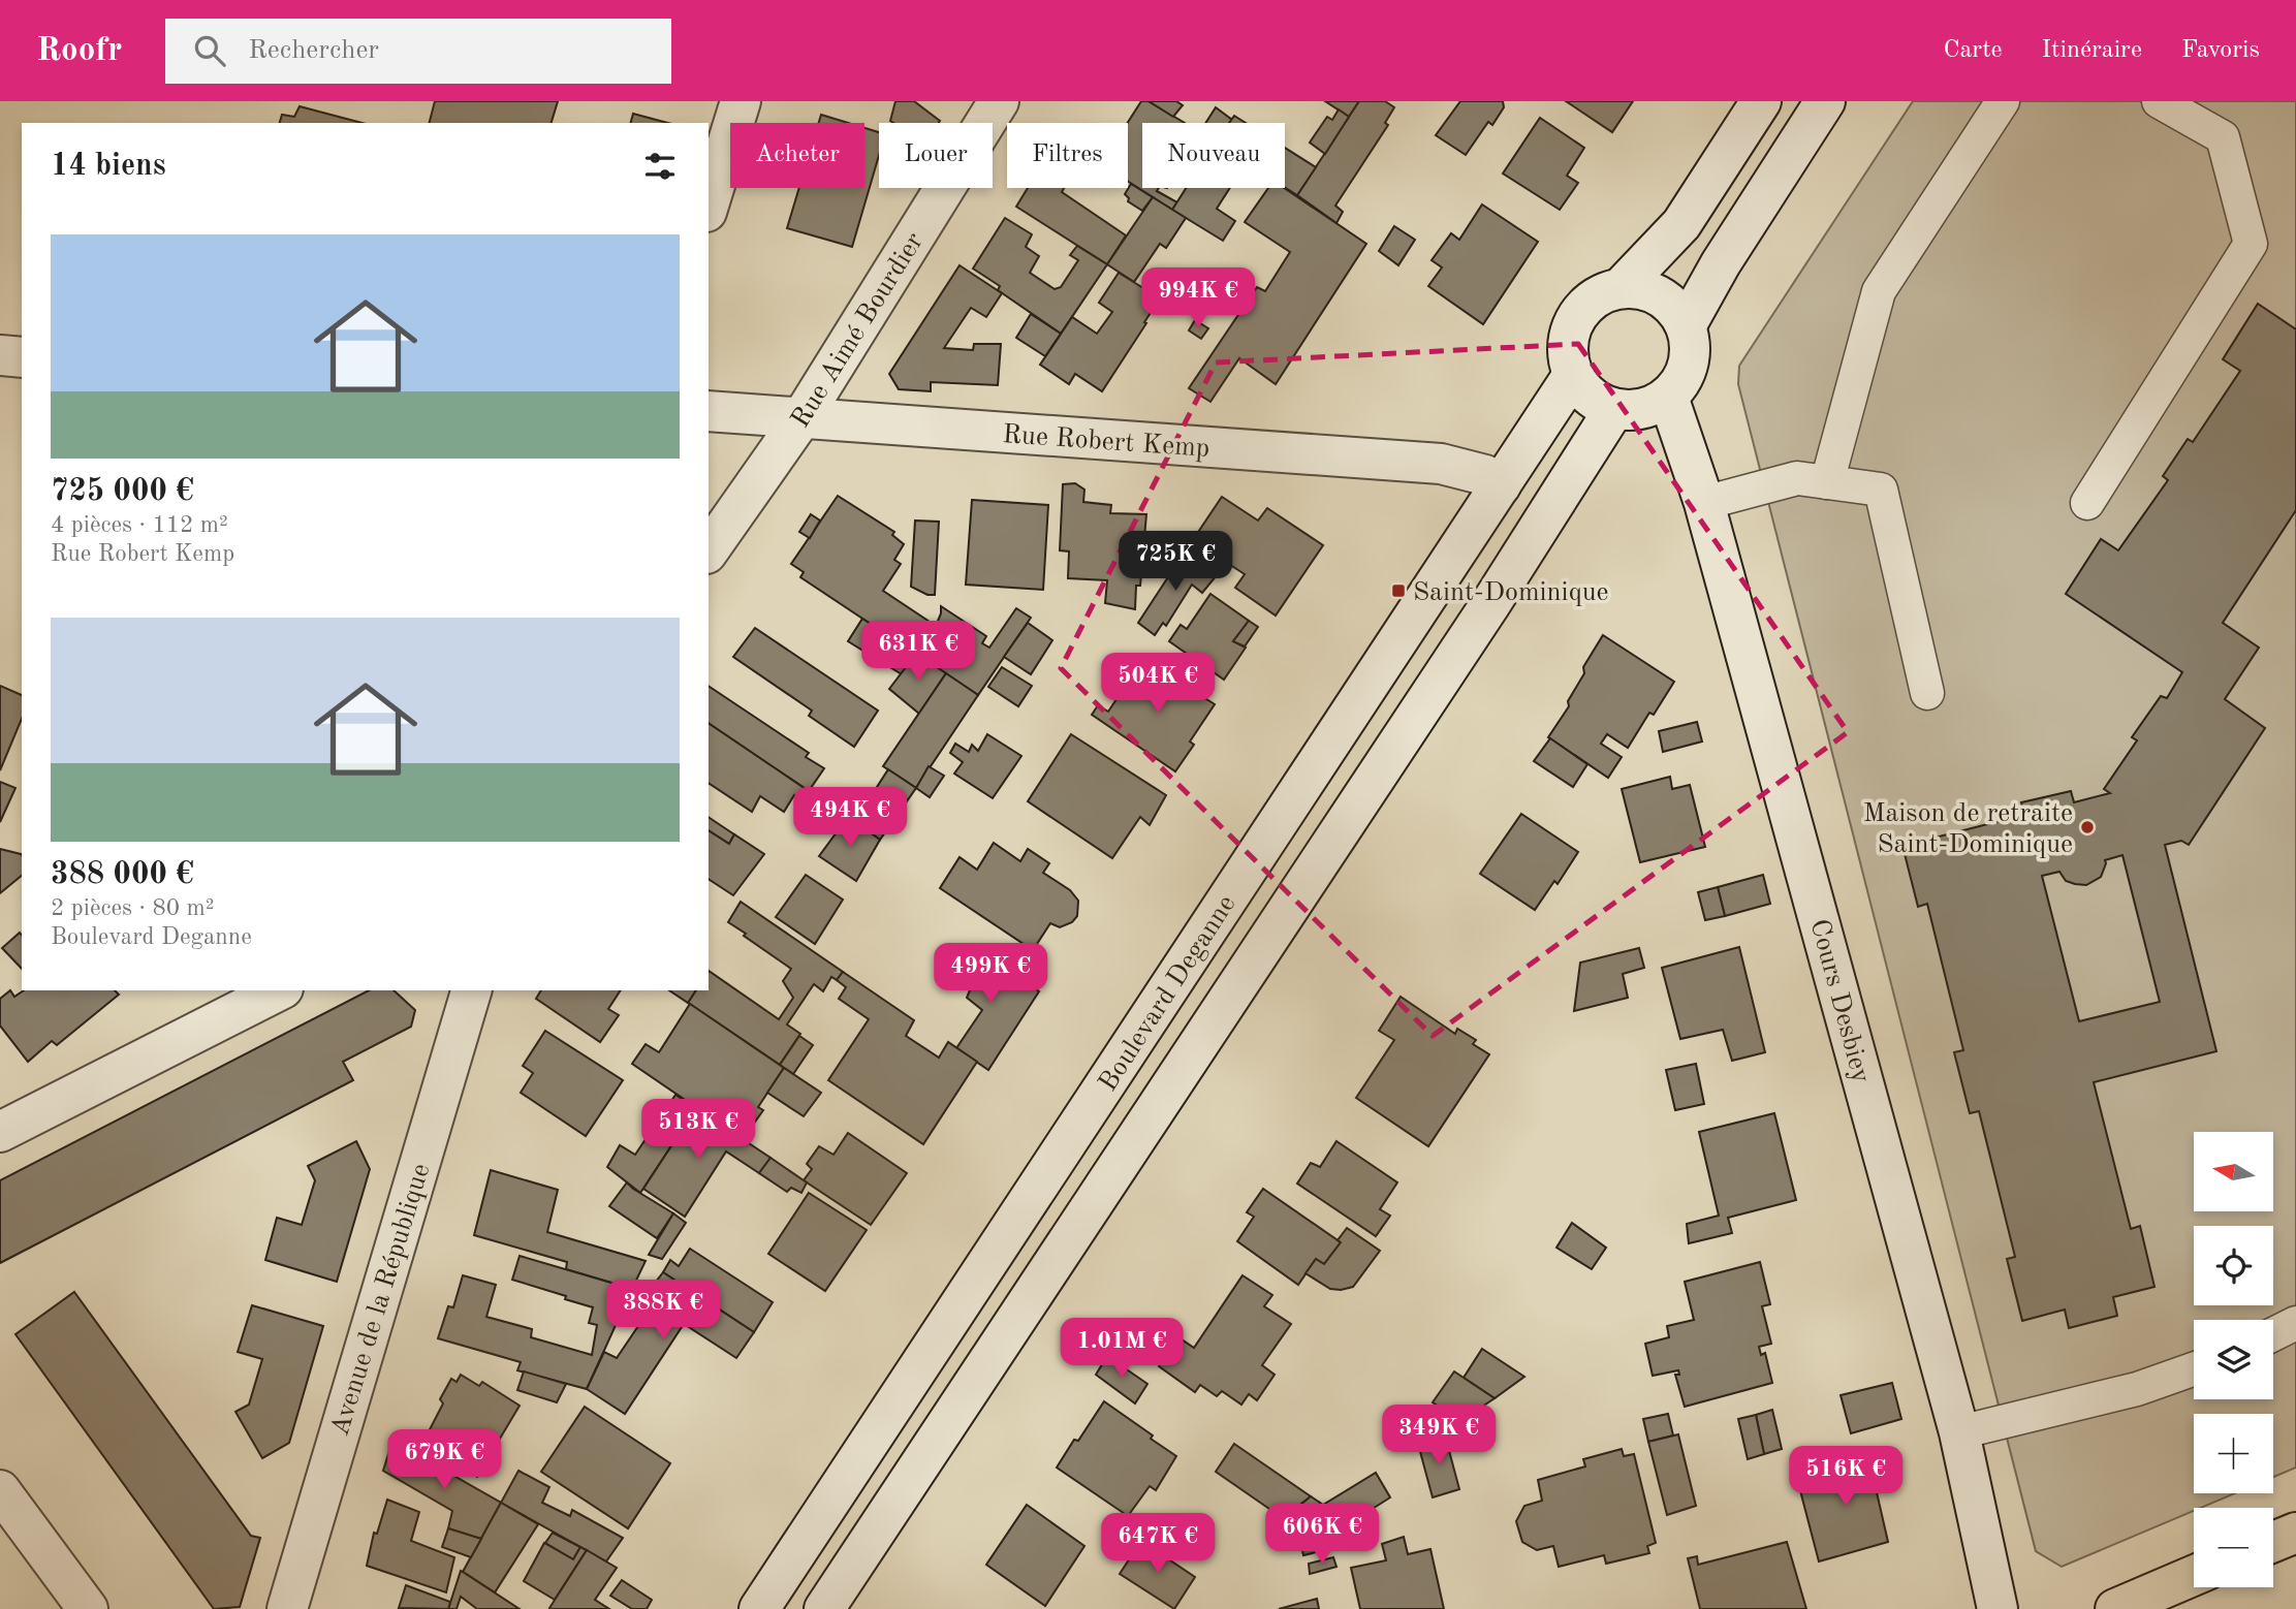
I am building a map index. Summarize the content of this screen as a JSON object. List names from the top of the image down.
{
  "streets": {
    "street": [
      "Rue Aimé Bourdier",
      "Rue Robert Kemp",
      "Boulevard Deganne",
      "Cours Desbiey",
      "Avenue de la République"
    ]
  },
  "crossings": [
    ["Rue Aimé Bourdier", "Rue Robert Kemp"],
    ["Rue Robert Kemp", "Boulevard Deganne"],
    ["Boulevard Deganne", "Cours Desbiey"]
  ],
  "places": {
    "transit": ["Saint-Dominique"],
    "other": ["Maison de retraite Saint-Dominique"]
  },
  "north": "left",
  "page": {
    "header": "Roofr",
    "search": "Rechercher",
    "nav": ["Carte", "Itinéraire", "Favoris"],
    "chip": [
      "Acheter",
      "Louer",
      "Filtres",
      "Nouveau"
    ],
    "heading": "14 biens",
    "list": [
      {
        "name": "725 000 €",
        "note": "4 pièces · 112 m² · Rue Robert Kemp"
      },
      {
        "name": "388 000 €",
        "note": "2 pièces · 80 m² · Boulevard Deganne"
      }
    ],
    "price": [
      "994K €",
      "725K €",
      "631K €",
      "504K €",
      "494K €",
      "499K €",
      "513K €",
      "388K €",
      "1.01M €",
      "349K €",
      "679K €",
      "516K €",
      "606K €",
      "647K €"
    ],
    "map_buttons": ["+", "−"]
  }
}
